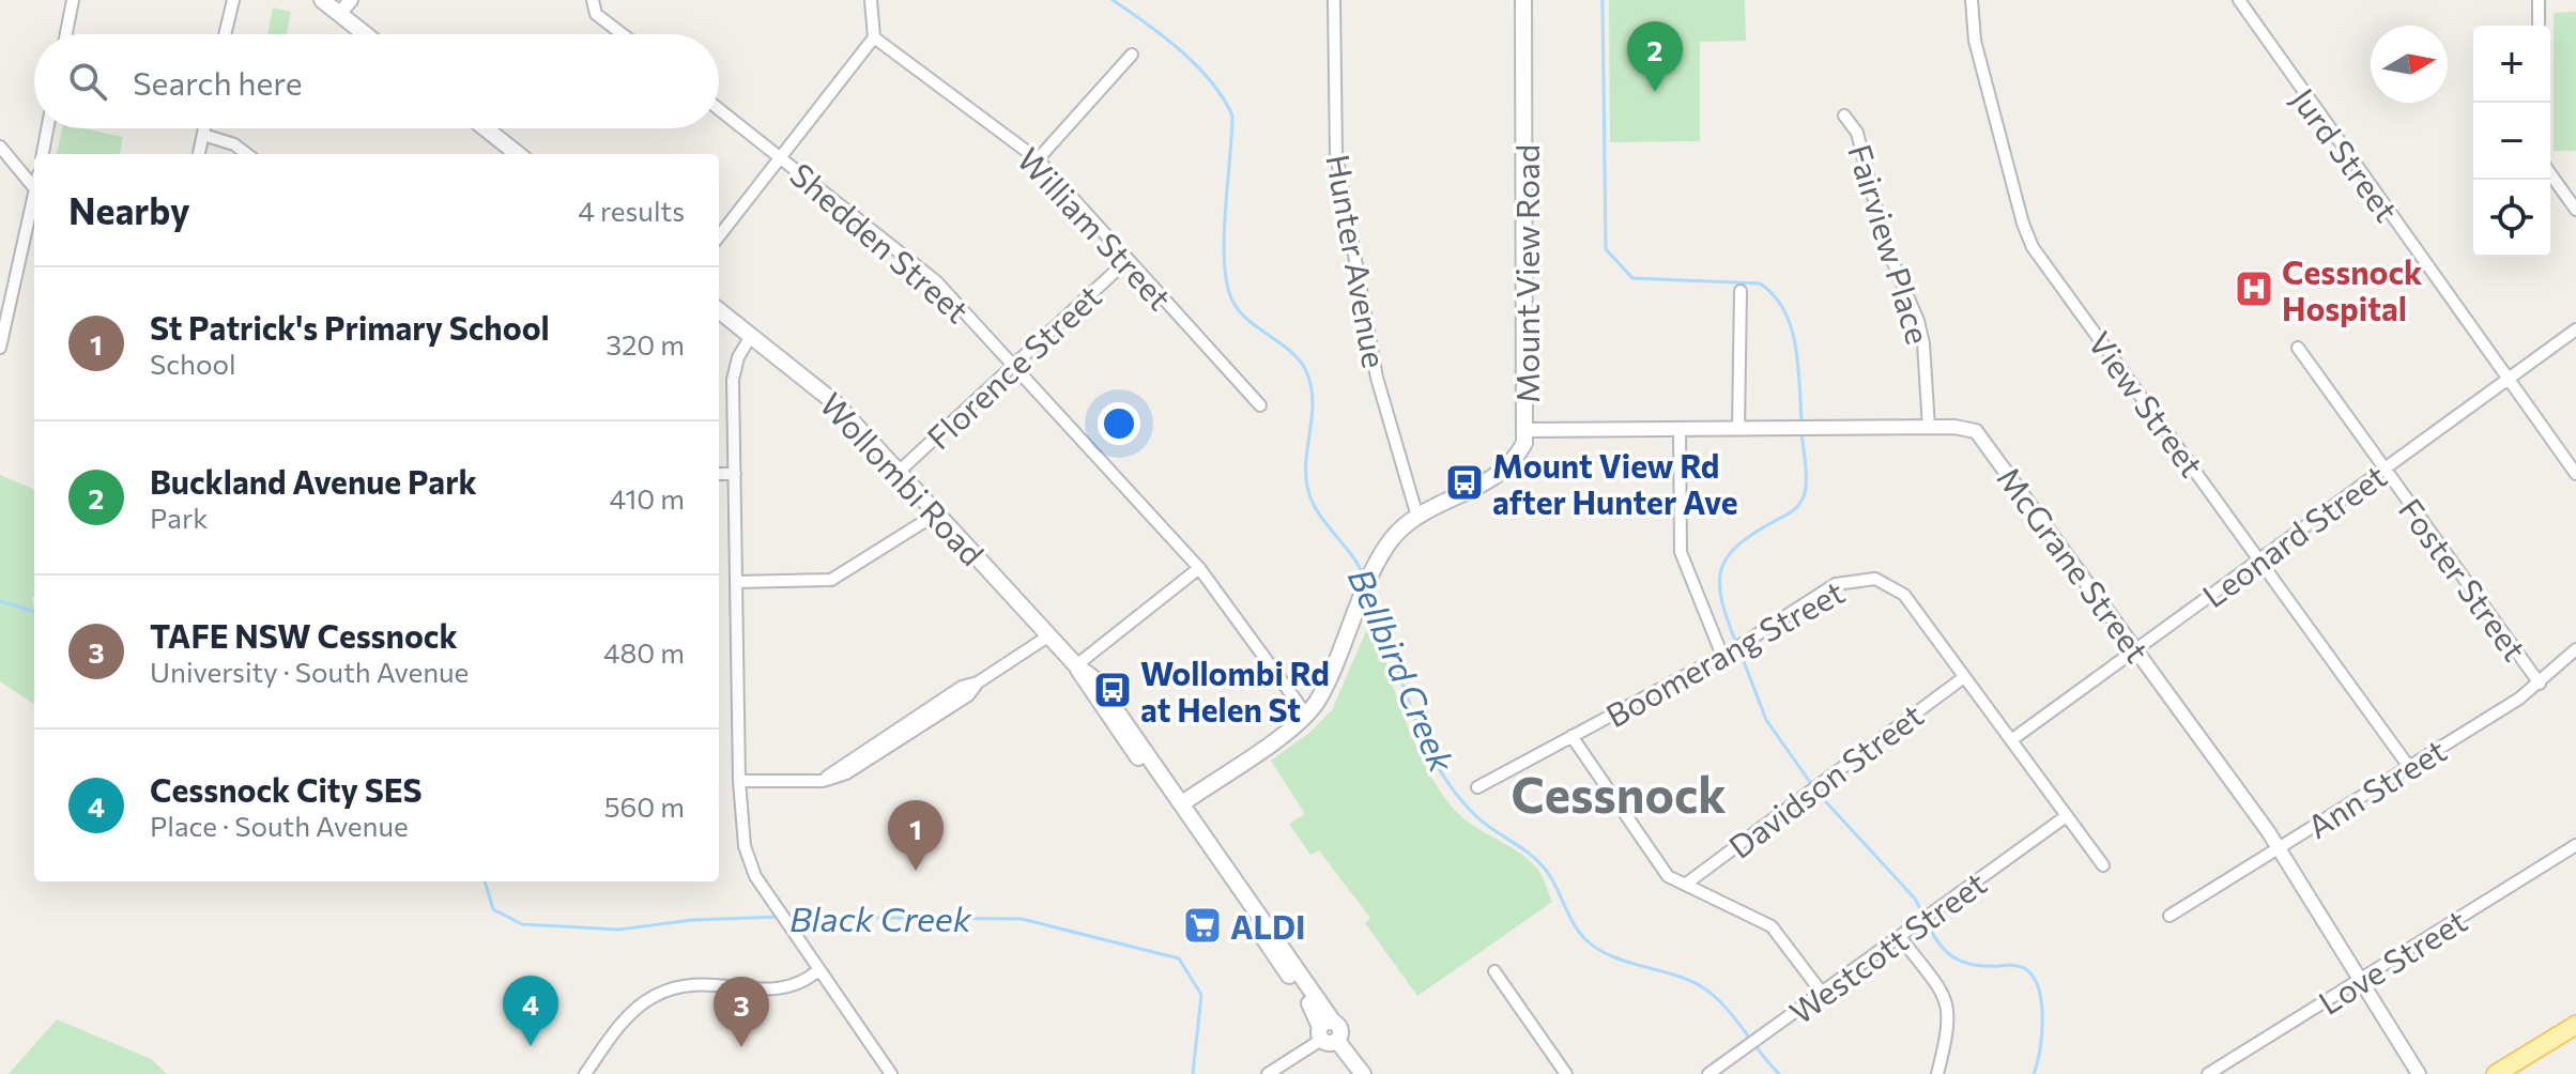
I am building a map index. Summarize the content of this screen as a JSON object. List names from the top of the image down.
{
  "streets": {
    "main road": ["Mount View Road", "Wollombi Road"],
    "street": [
      "Jurd Street",
      "William Street",
      "Shedden Street",
      "Fairview Place",
      "Hunter Avenue",
      "Florence Street",
      "View Street",
      "Leonard Street",
      "McGrane Street",
      "Foster Street",
      "Boomerang Street",
      "Davidson Street",
      "Ann Street",
      "Westcott Street",
      "Love Street"
    ]
  },
  "crossings": [
    ["Jurd Street", "Leonard Street"],
    ["William Street", "Florence Street"],
    ["Shedden Street", "Mount View Road"],
    ["Shedden Street", "Florence Street"],
    ["Fairview Place", "McGrane Street"],
    ["Hunter Avenue", "Mount View Road"],
    ["Mount View Road", "Wollombi Road"],
    ["Mount View Road", "McGrane Street"],
    ["Florence Street", "Wollombi Road"],
    ["View Street", "Leonard Street"],
    ["View Street", "Ann Street"],
    ["Leonard Street", "McGrane Street"],
    ["Leonard Street", "Foster Street"],
    ["Leonard Street", "Boomerang Street"],
    ["McGrane Street", "Ann Street"],
    ["McGrane Street", "Love Street"],
    ["Foster Street", "Ann Street"],
    ["Boomerang Street", "Davidson Street"],
    ["Boomerang Street", "Westcott Street"]
  ],
  "districts": ["Cessnock"],
  "water": ["Bellbird Creek", "Black Creek"],
  "places": {
    "hospital": ["Cessnock Hospital"],
    "bus stop": ["Mount View Rd after Hunter Ave", "Wollombi Rd at Helen St"],
    "supermarket": ["ALDI"]
  },
  "north": "right",
  "page": {
    "pins": [
      "2",
      "1",
      "4",
      "3"
    ],
    "map_buttons": ["+", "−"],
    "search": "Search here",
    "heading": ["Nearby", "4 results"],
    "list": [
      {
        "mark": "1",
        "name": "St Patrick's Primary School",
        "note": "School",
        "value": "320 m"
      },
      {
        "mark": "2",
        "name": "Buckland Avenue Park",
        "note": "Park",
        "value": "410 m"
      },
      {
        "mark": "3",
        "name": "TAFE NSW Cessnock",
        "note": "University · South Avenue",
        "value": "480 m"
      },
      {
        "mark": "4",
        "name": "Cessnock City SES",
        "note": "Place · South Avenue",
        "value": "560 m"
      }
    ]
  }
}
